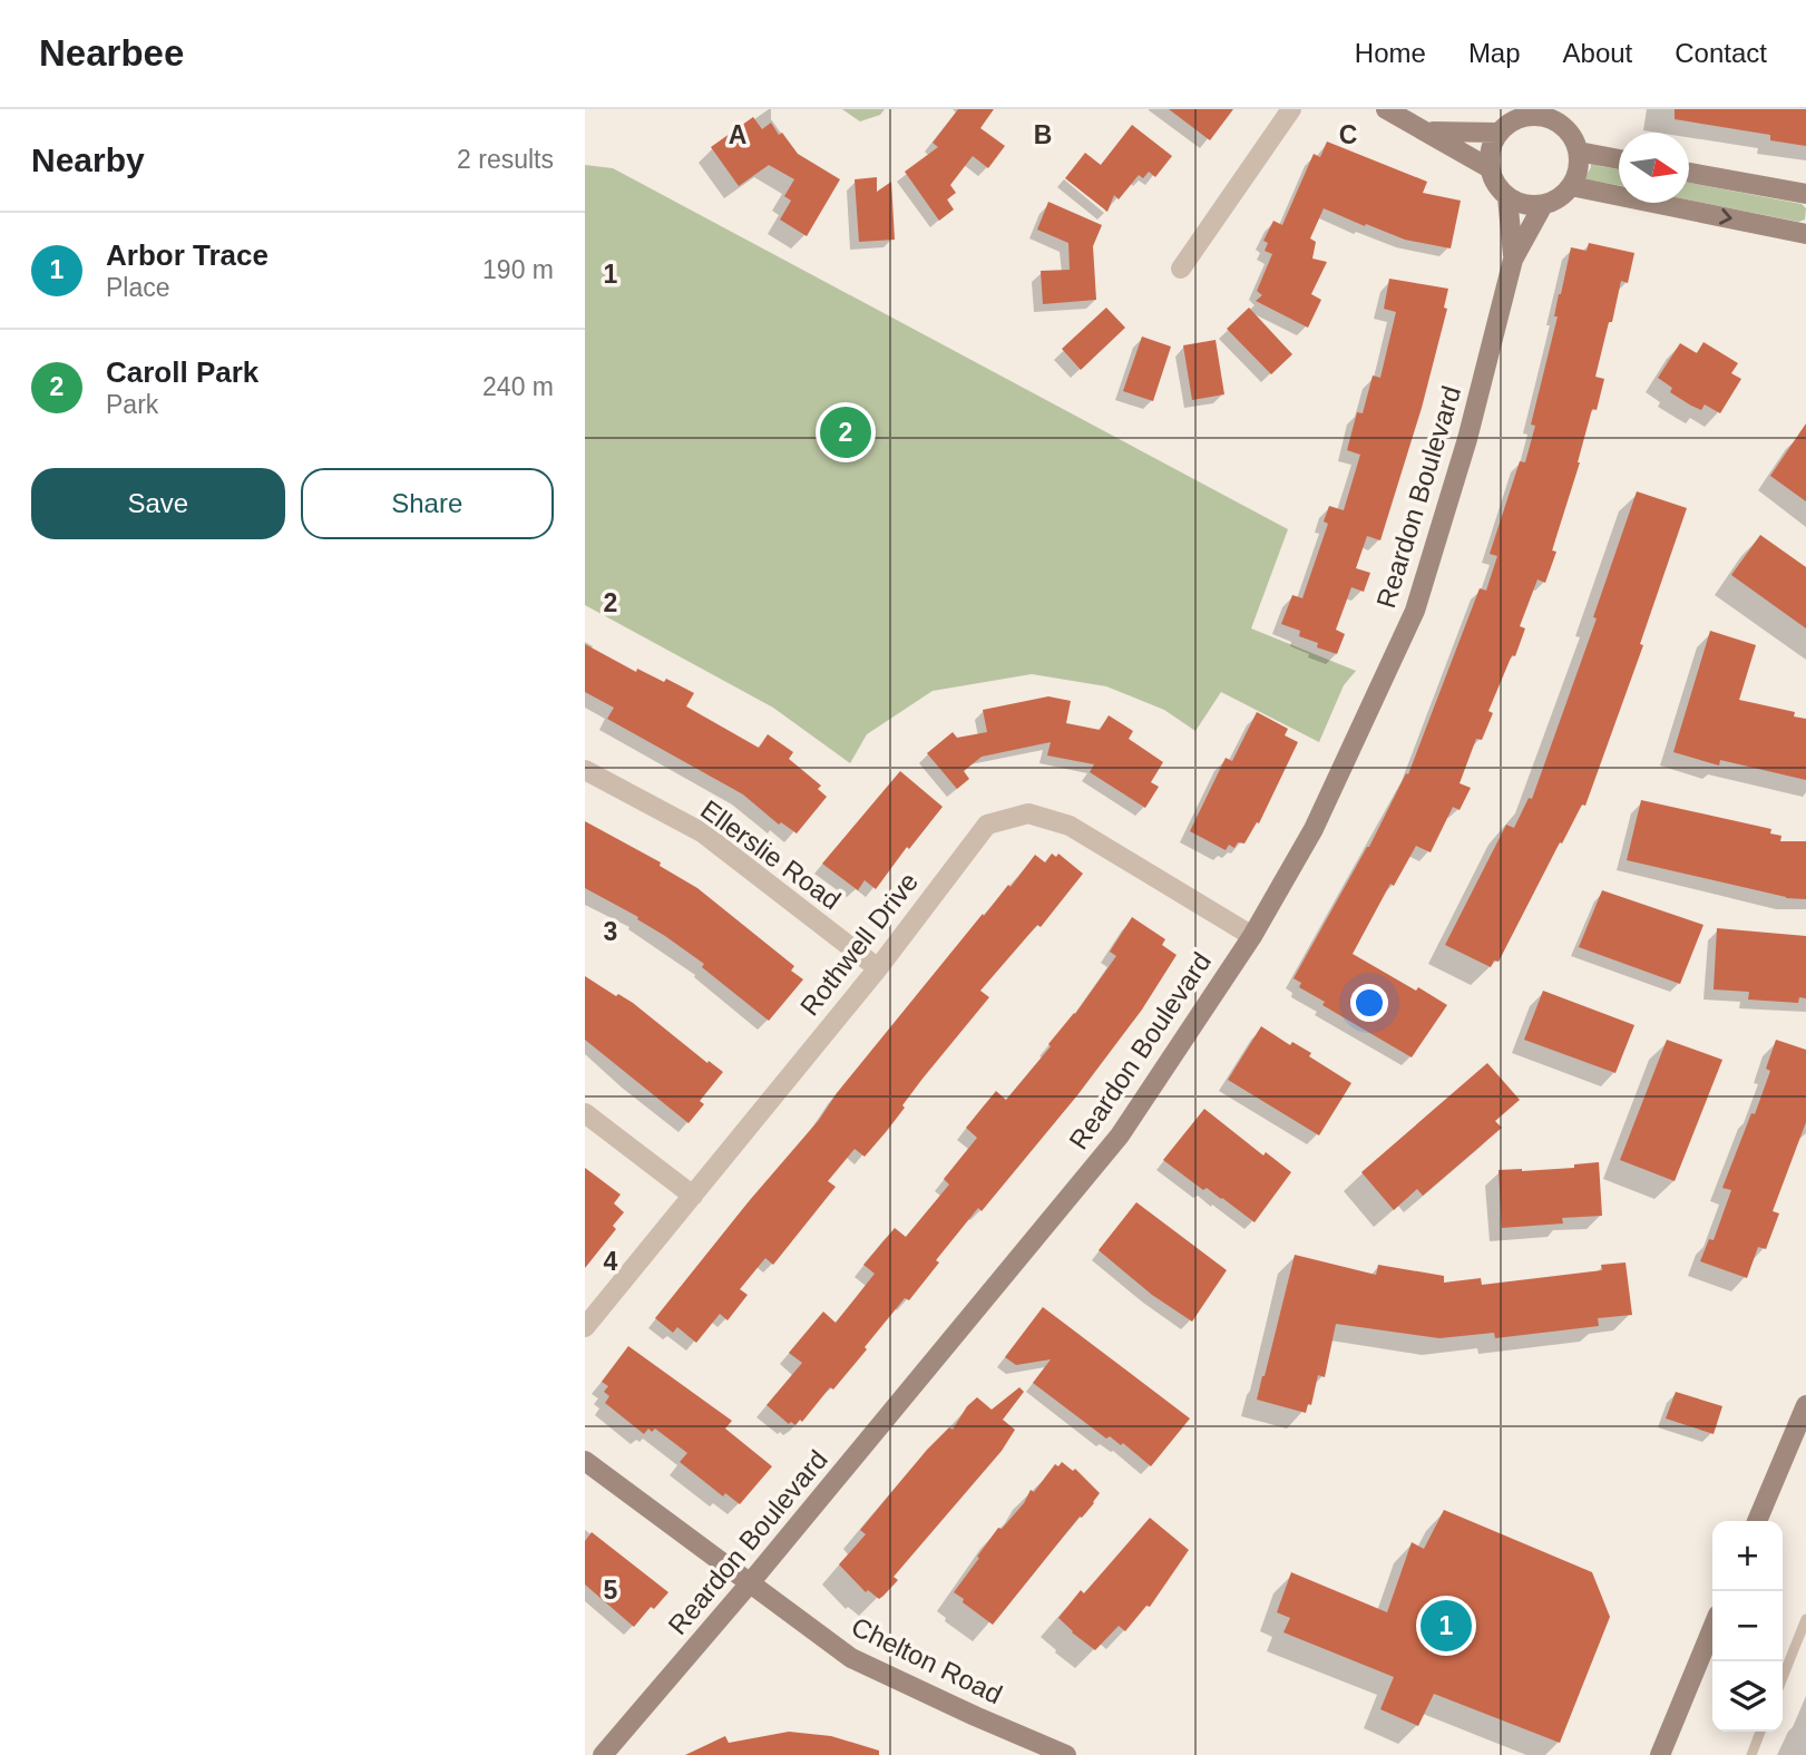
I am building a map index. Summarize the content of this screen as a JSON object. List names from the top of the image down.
{
  "streets": {
    "street": [
      "Reardon Boulevard",
      "Ellerslie Road",
      "Rothwell Drive",
      "Chelton Road"
    ]
  },
  "crossings": [
    ["Reardon Boulevard", "Rothwell Drive"],
    ["Reardon Boulevard", "Chelton Road"],
    ["Ellerslie Road", "Rothwell Drive"]
  ],
  "north": "right",
  "page": {
    "header": "Nearbee",
    "nav": [
      "Home",
      "Map",
      "About",
      "Contact"
    ],
    "heading": ["Nearby", "2 results"],
    "list": [
      {
        "mark": "1",
        "name": "Arbor Trace",
        "note": "Place",
        "value": "190 m"
      },
      {
        "mark": "2",
        "name": "Caroll Park",
        "note": "Park",
        "value": "240 m"
      }
    ],
    "pins": ["2", "1"],
    "buttons": ["Save", "Share"],
    "map_buttons": ["+", "−"]
  },
  "grid": {
    "columns": ["A", "B", "C"],
    "rows": [
      "1",
      "2",
      "3",
      "4",
      "5"
    ]
  }
}
